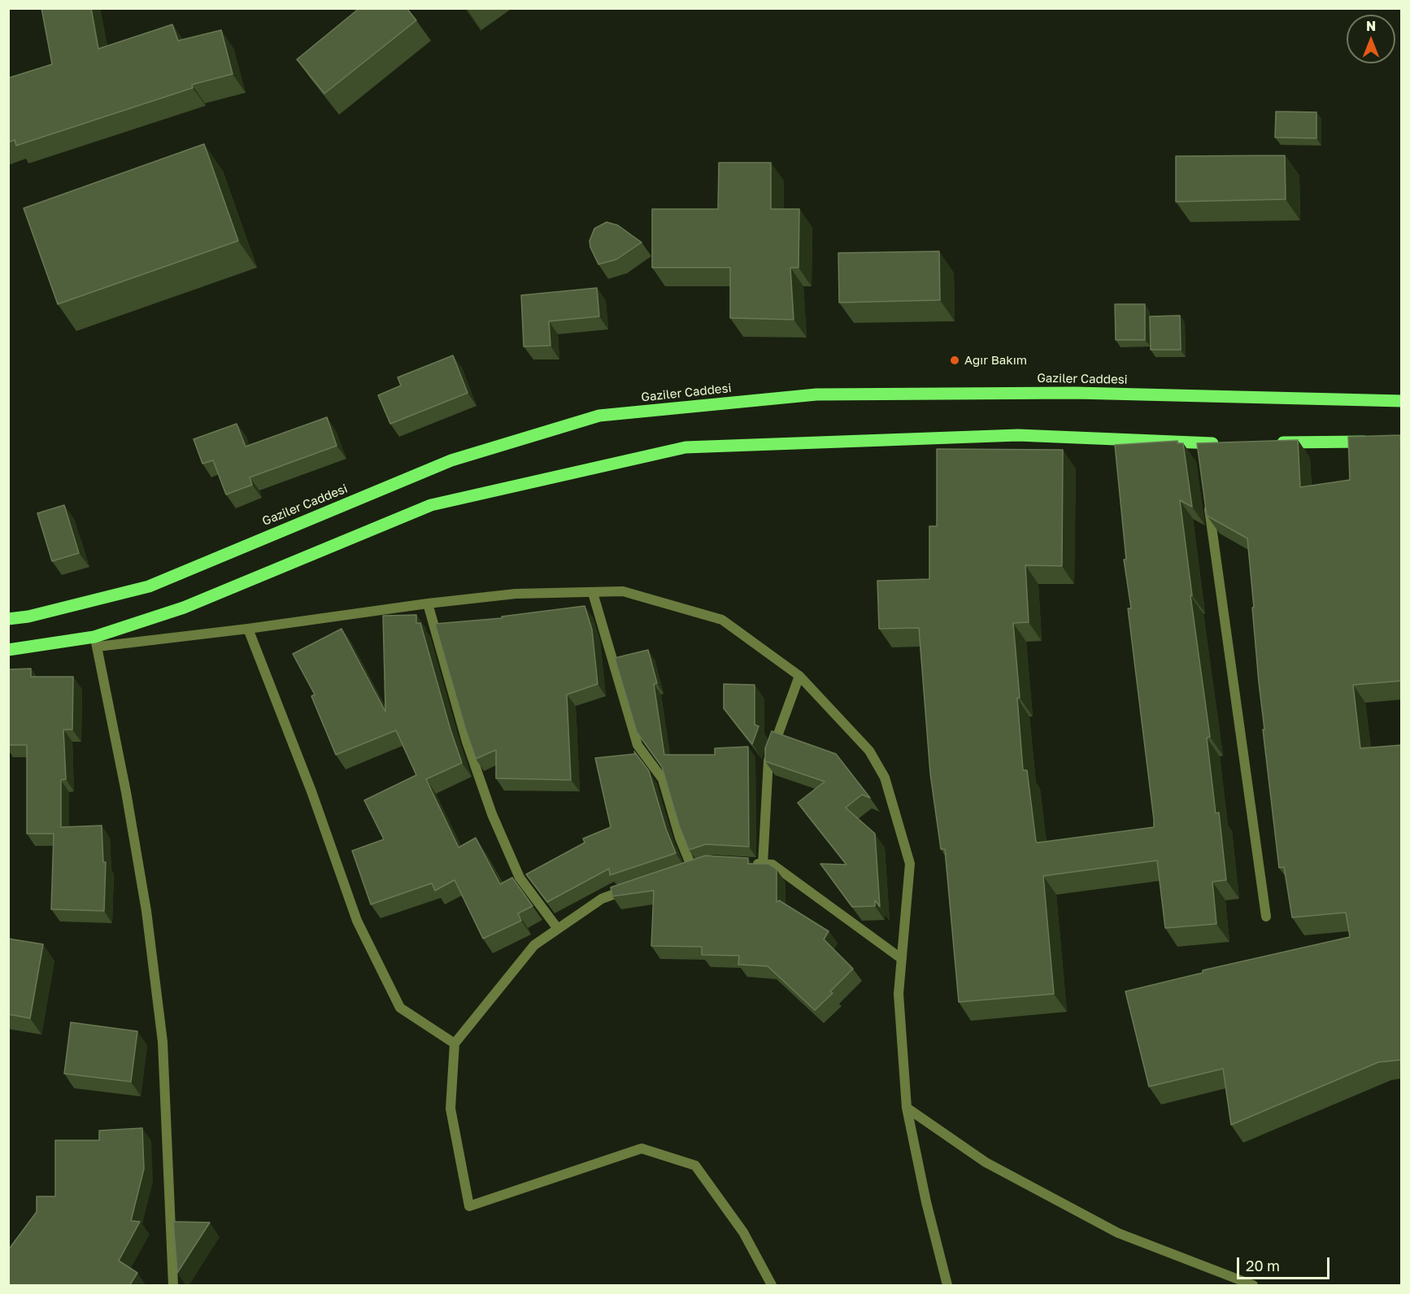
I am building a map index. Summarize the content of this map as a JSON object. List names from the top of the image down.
{
  "streets": {
    "main road": ["Gaziler Caddesi"]
  },
  "places": ["Ağır Bakım"],
  "scale_bar": "20 m",
  "north": "top"
}
